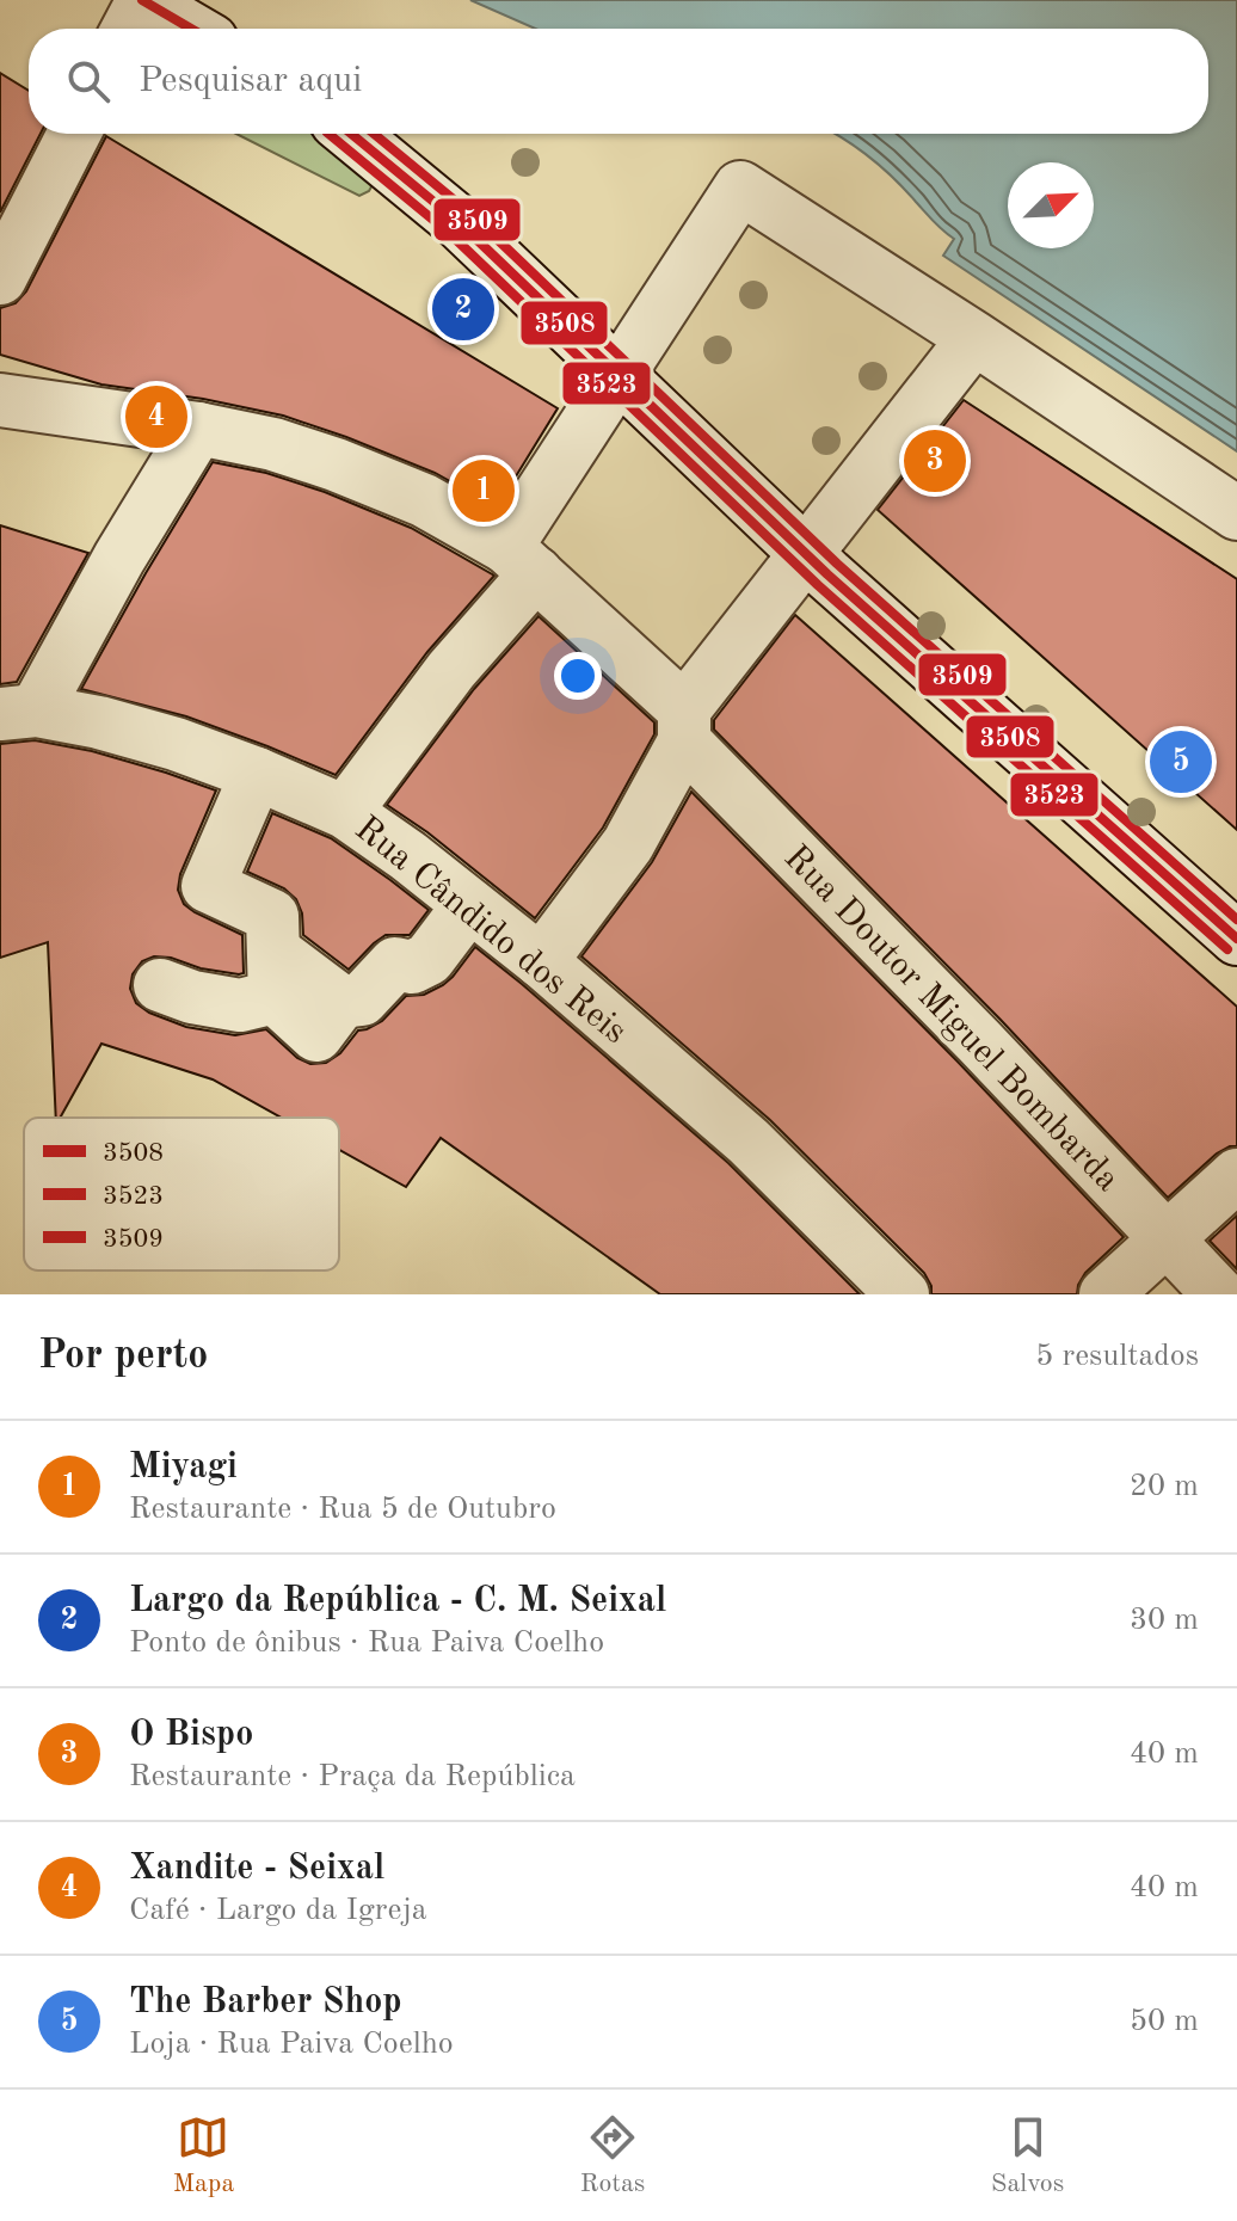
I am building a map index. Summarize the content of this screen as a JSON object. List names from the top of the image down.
{
  "streets": {
    "street": ["Rua Cândido dos Reis", "Rua Doutor Miguel Bombarda"]
  },
  "lines": ["transit line 3508", "transit line 3523", "transit line 3509"],
  "legend": ["3508", "3523", "3509"],
  "north": "top right",
  "page": {
    "search": "Pesquisar aqui",
    "pins": [
      "2",
      "4",
      "3",
      "1",
      "5"
    ],
    "heading": ["Por perto", "5 resultados"],
    "list": [
      {
        "mark": "1",
        "name": "Miyagi",
        "note": "Restaurante · Rua 5 de Outubro",
        "value": "20 m"
      },
      {
        "mark": "2",
        "name": "Largo da República - C. M. Seixal",
        "note": "Ponto de ônibus · Rua Paiva Coelho",
        "value": "30 m"
      },
      {
        "mark": "3",
        "name": "O Bispo",
        "note": "Restaurante · Praça da República",
        "value": "40 m"
      },
      {
        "mark": "4",
        "name": "Xandite - Seixal",
        "note": "Café · Largo da Igreja",
        "value": "40 m"
      },
      {
        "mark": "5",
        "name": "The Barber Shop",
        "note": "Loja · Rua Paiva Coelho",
        "value": "50 m"
      }
    ],
    "nav": ["Mapa", "Rotas", "Salvos"]
  }
}
